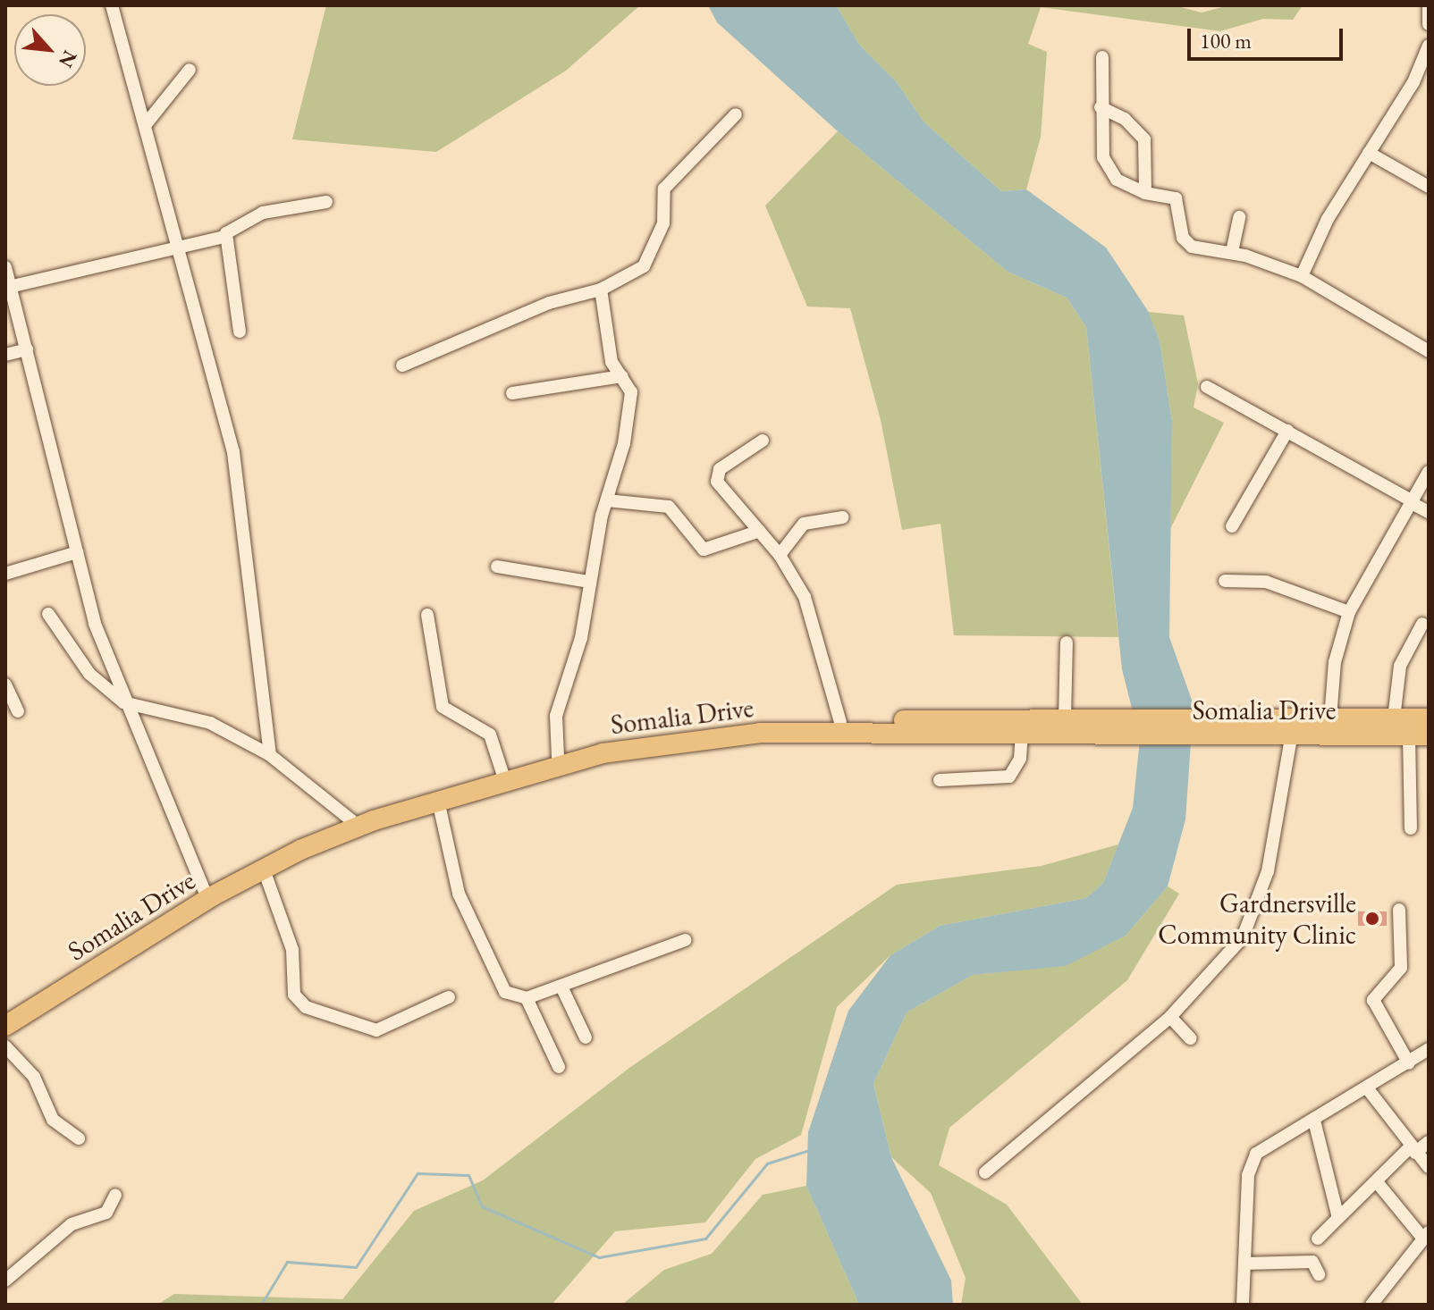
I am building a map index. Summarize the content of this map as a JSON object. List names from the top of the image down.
{
  "streets": {
    "main road": ["Somalia Drive"]
  },
  "places": ["Gardnersville Community Clinic"],
  "scale_bar": "100 m",
  "north": "bottom right"
}
